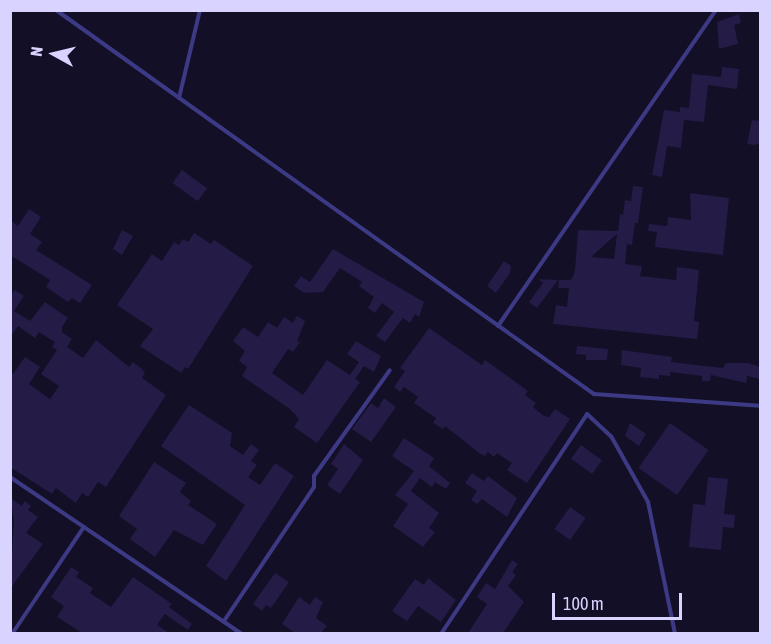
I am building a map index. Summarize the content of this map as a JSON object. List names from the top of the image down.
{
  "scale_bar": "100 m",
  "north": "left"
}
